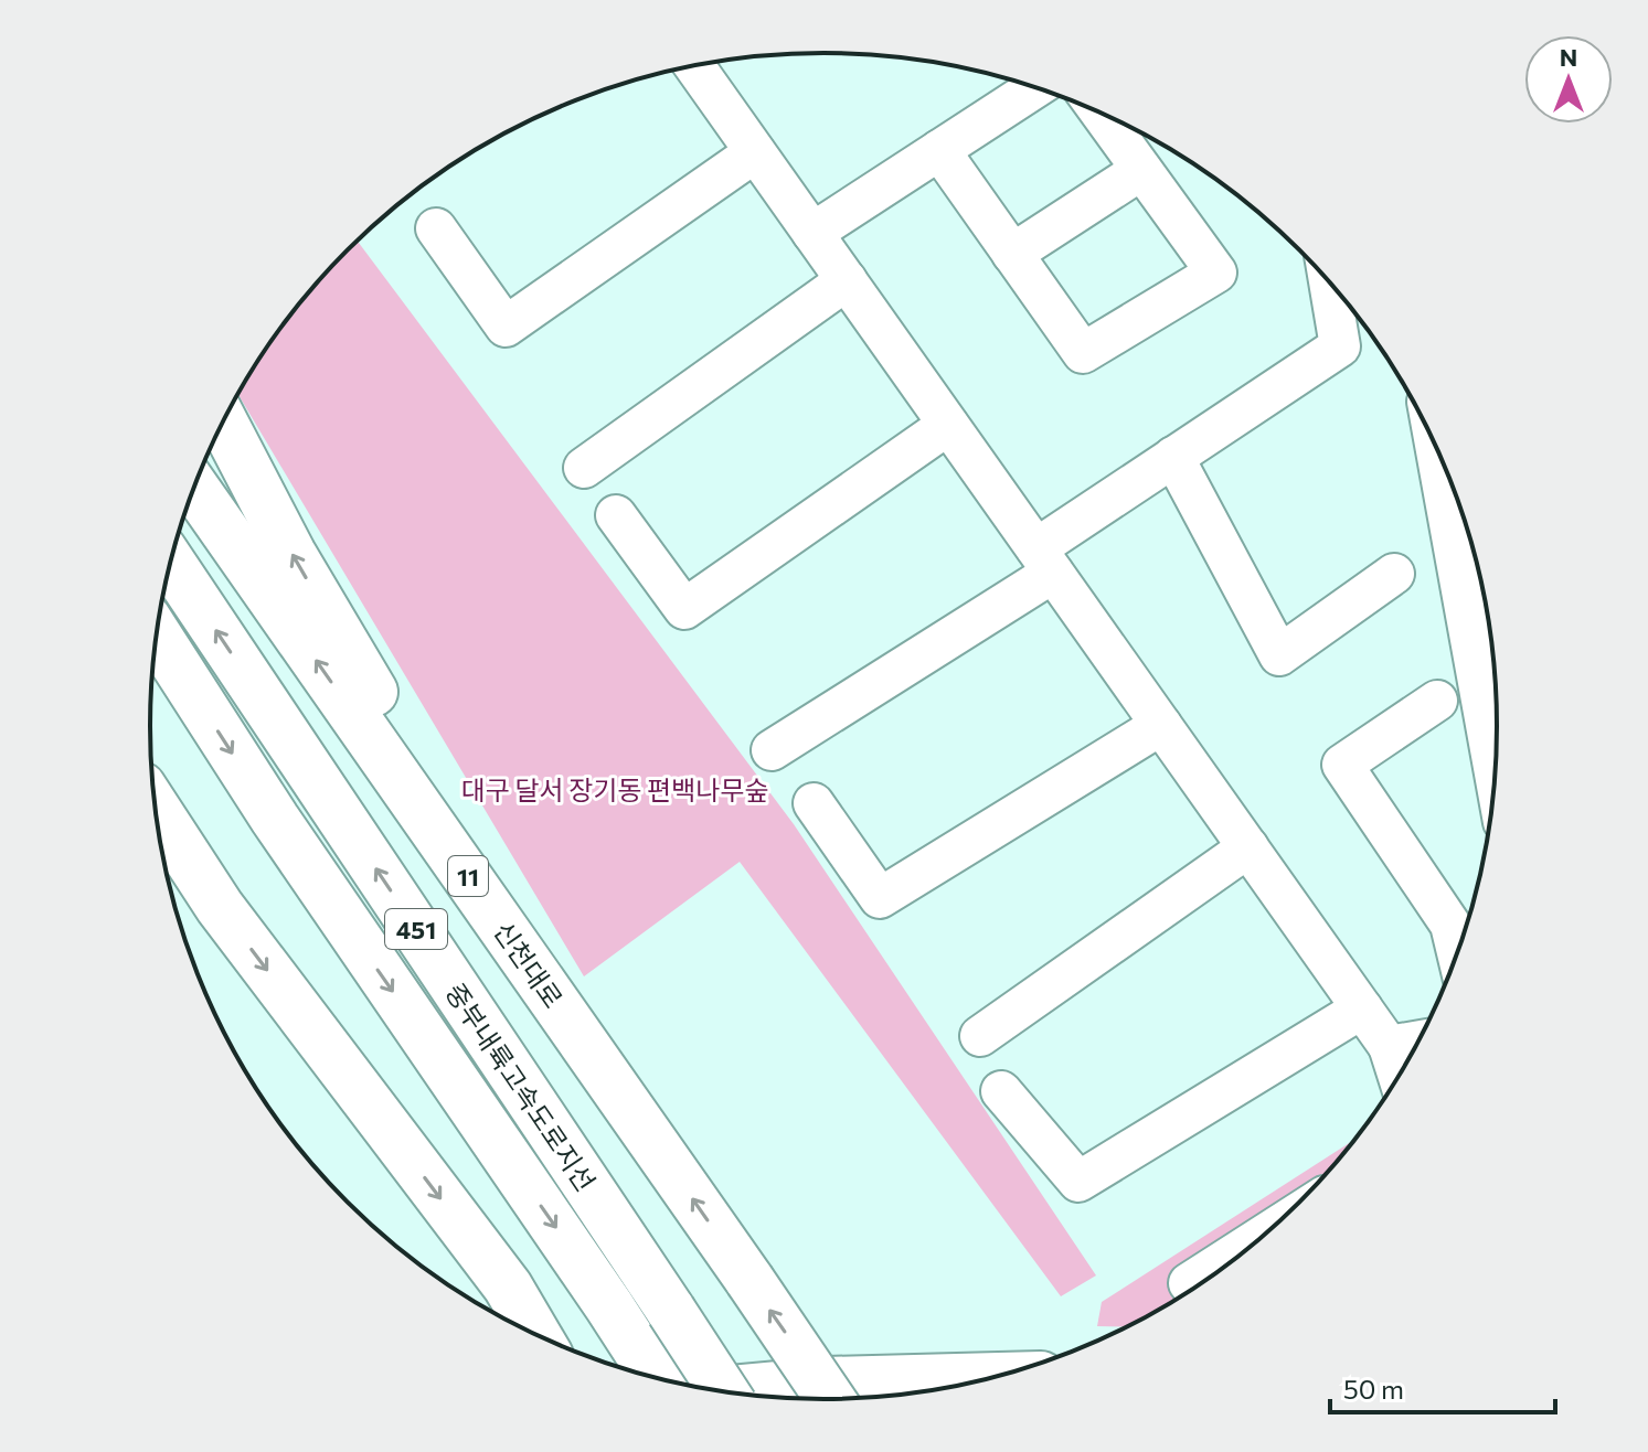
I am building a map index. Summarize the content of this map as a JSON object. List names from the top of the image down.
{
  "streets": {
    "main road": [
      "11",
      "451",
      "신천대로",
      "중부내륙고속도로지선"
    ]
  },
  "parks": ["대구 달서 장기동 편백나무숲"],
  "scale_bar": "50 m",
  "north": "top"
}
